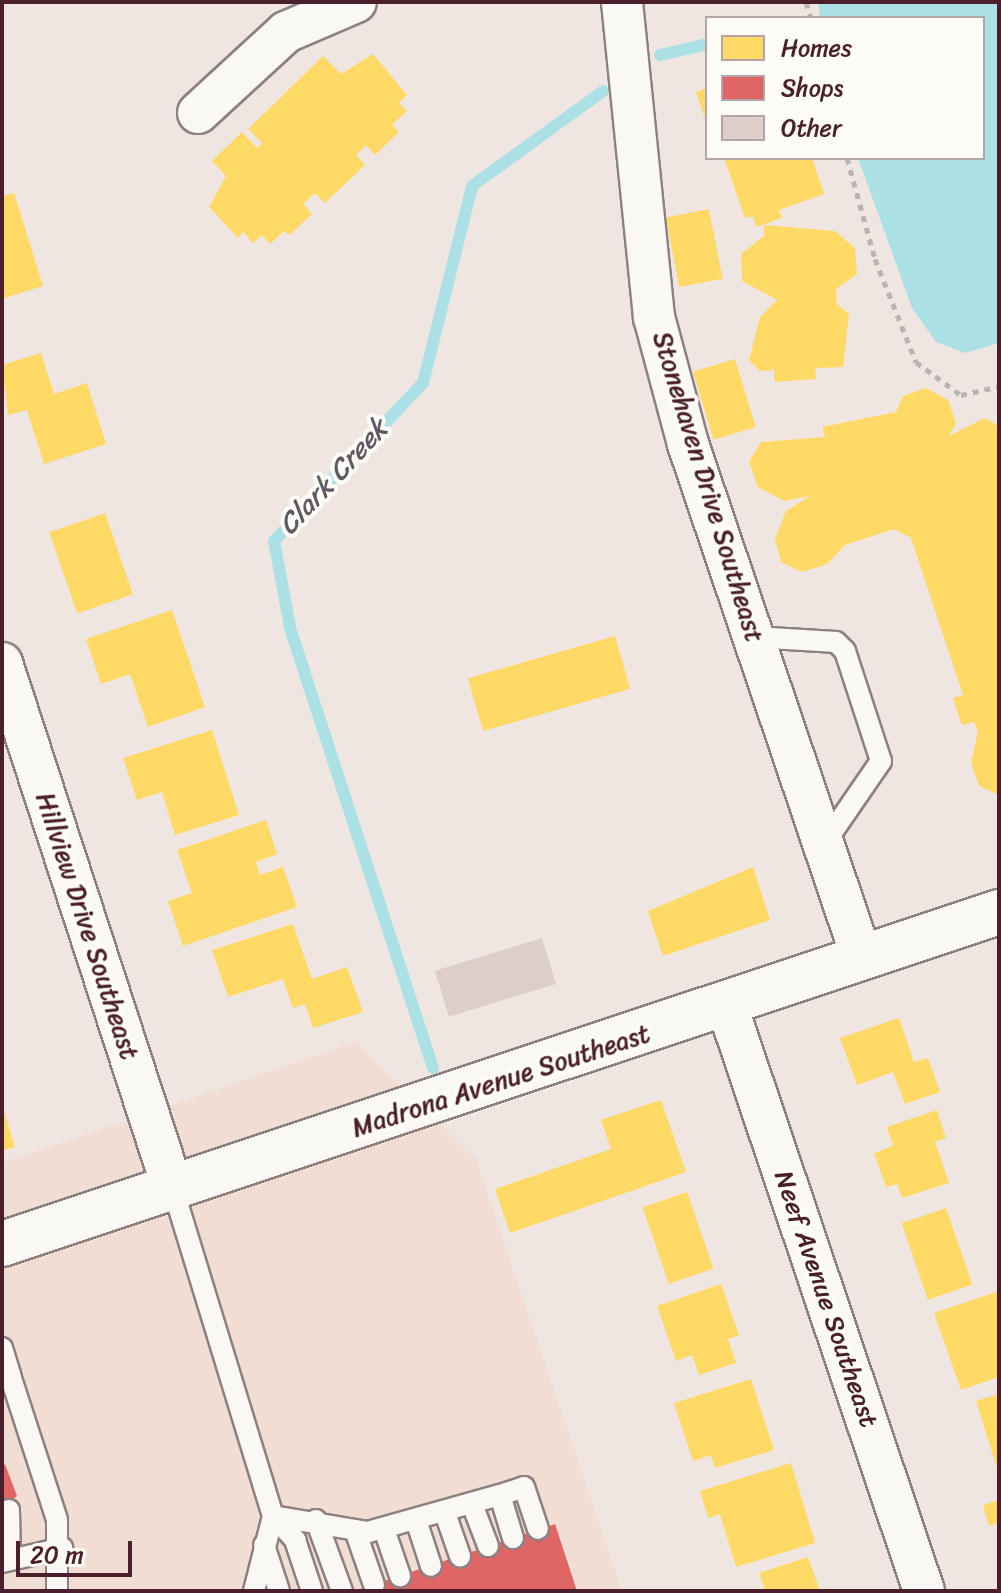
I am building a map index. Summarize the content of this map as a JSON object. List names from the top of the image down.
{
  "streets": {
    "main road": ["Madrona Avenue Southeast"],
    "street": ["Stonehaven Drive Southeast", "Hillview Drive Southeast", "Neef Avenue Southeast"]
  },
  "crossings": [
    ["Stonehaven Drive Southeast", "Madrona Avenue Southeast"],
    ["Hillview Drive Southeast", "Madrona Avenue Southeast"],
    ["Madrona Avenue Southeast", "Neef Avenue Southeast"]
  ],
  "water": ["Clark Creek"],
  "legend": ["Homes", "Shops", "Other"],
  "scale_bar": "20 m"
}
